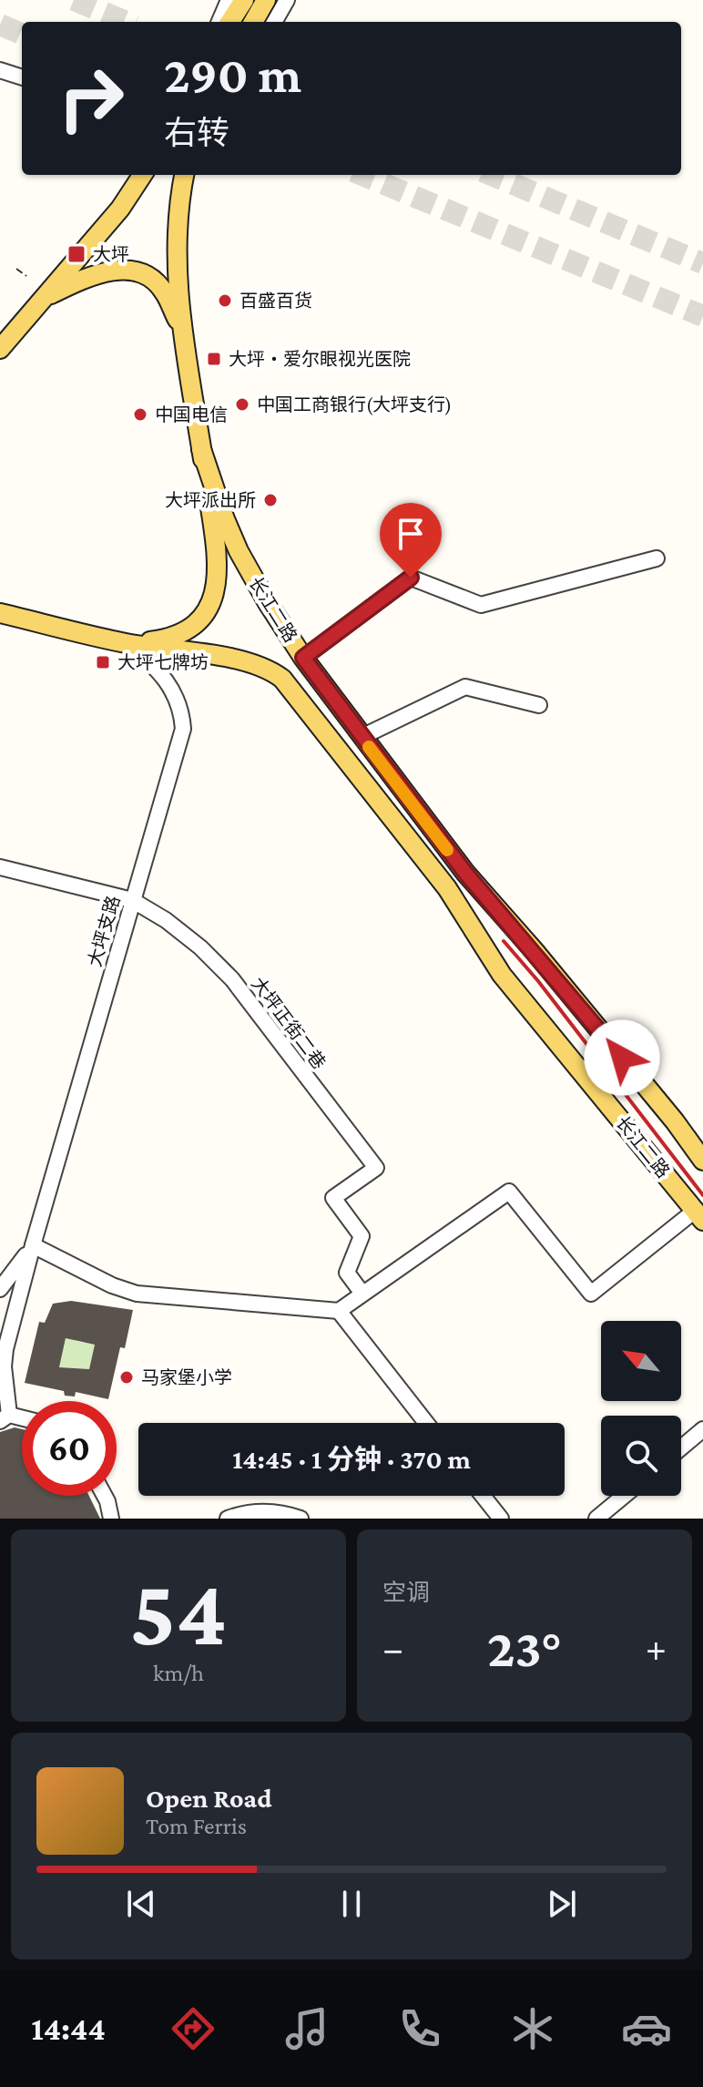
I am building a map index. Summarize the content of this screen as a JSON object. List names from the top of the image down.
{
  "streets": {
    "main road": ["长江二路"],
    "street": ["大坪支路", "大坪正街二巷"]
  },
  "crossings": [
    ["长江二路", "大坪支路"],
    ["大坪支路", "大坪正街二巷"]
  ],
  "places": {
    "transit": ["大坪", "大坪‧爱尔眼视光医院", "大坪七牌坊"],
    "other": [
      "百盛百货",
      "中国工商银行(大坪支行)",
      "中国电信",
      "大坪派出所",
      "马家堡小学"
    ]
  },
  "north": "top left",
  "page": {
    "turn": ["290 m", "右转"],
    "limit": "60",
    "trip": "14:45 · 1 分钟 · 370 m",
    "tile": [
      ["54", "km/h"],
      "空调"
    ],
    "heat": ["−", "23°", "+"],
    "song": ["Open Road", "Tom Ferris"],
    "tabs": "14:44"
  }
}
